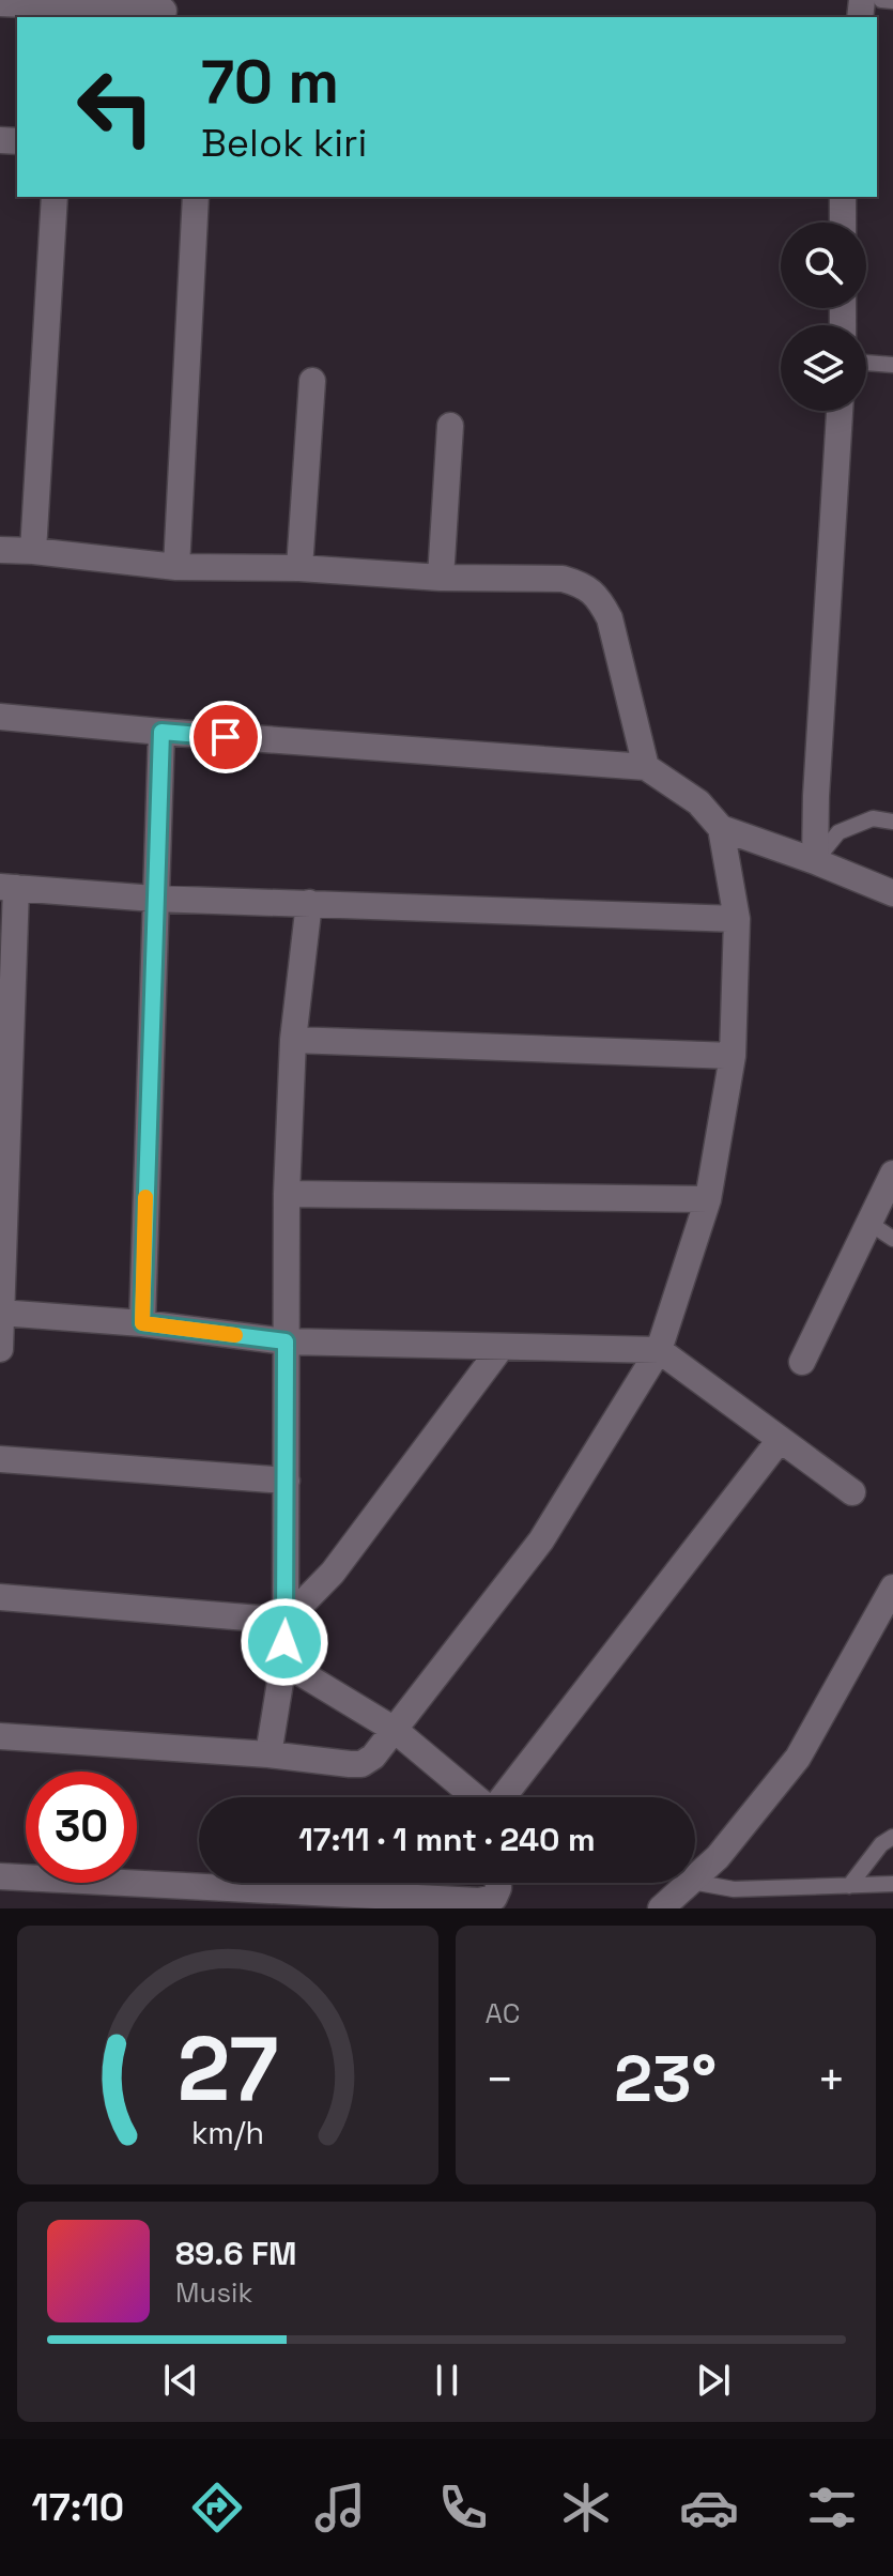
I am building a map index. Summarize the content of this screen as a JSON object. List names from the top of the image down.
{
  "page": {
    "turn": ["70 m", "Belok kiri"],
    "limit": "30",
    "trip": "17:11 · 1 mnt · 240 m",
    "tile": "AC",
    "heat": ["−", "23°", "+"],
    "song": ["89.6 FM", "Musik"],
    "tabs": "17:10",
    "gauge": ["27", "km/h"]
  }
}
